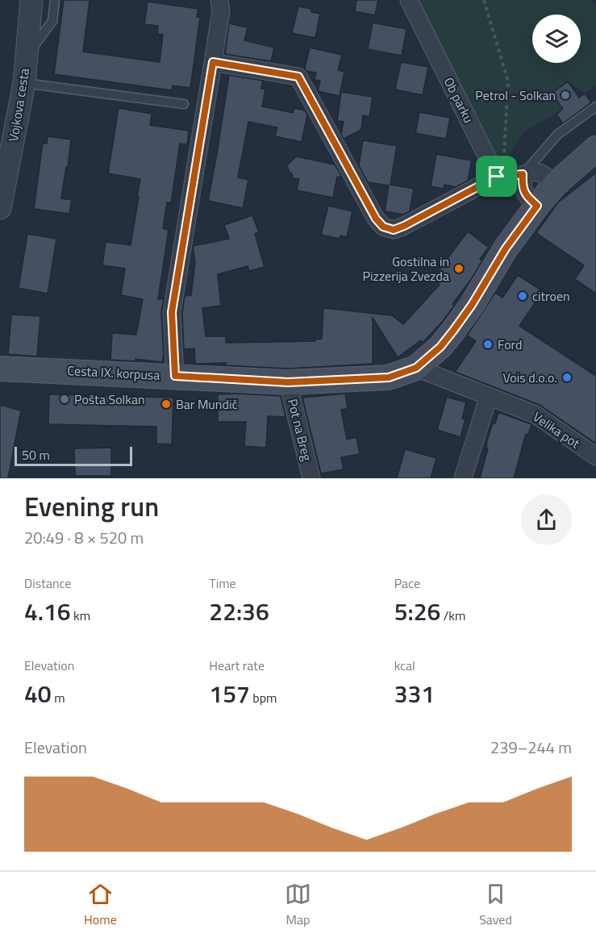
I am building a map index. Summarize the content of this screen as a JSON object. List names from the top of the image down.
{
  "streets": {
    "main road": ["Cesta IX. korpusa"],
    "street": [
      "Ob parku",
      "Vojkova cesta",
      "Pot na Breg",
      "Velika pot"
    ]
  },
  "crossings": [
    ["Cesta IX. korpusa", "Pot na Breg"],
    ["Cesta IX. korpusa", "Velika pot"]
  ],
  "places": [
    "Petrol - Solkan",
    "Gostilna in Pizzerija Zvezda",
    "citroen",
    "Ford",
    "Vois d.o.o.",
    "Pošta Solkan",
    "Bar Mundič"
  ],
  "scale_bar": "50 m",
  "page": {
    "scale": "50 m",
    "heading": ["Evening run", "20:49 · 8 × 520 m"],
    "stats": [
      ["Distance", "4.16 km"],
      ["Time", "22:36"],
      ["Pace", "5:26 /km"],
      ["Elevation", "40 m"],
      ["Heart rate", "157 bpm"],
      ["kcal", "331"]
    ],
    "chart": ["Elevation", "239–244 m"],
    "tabs": ["Home", "Map", "Saved"]
  }
}
